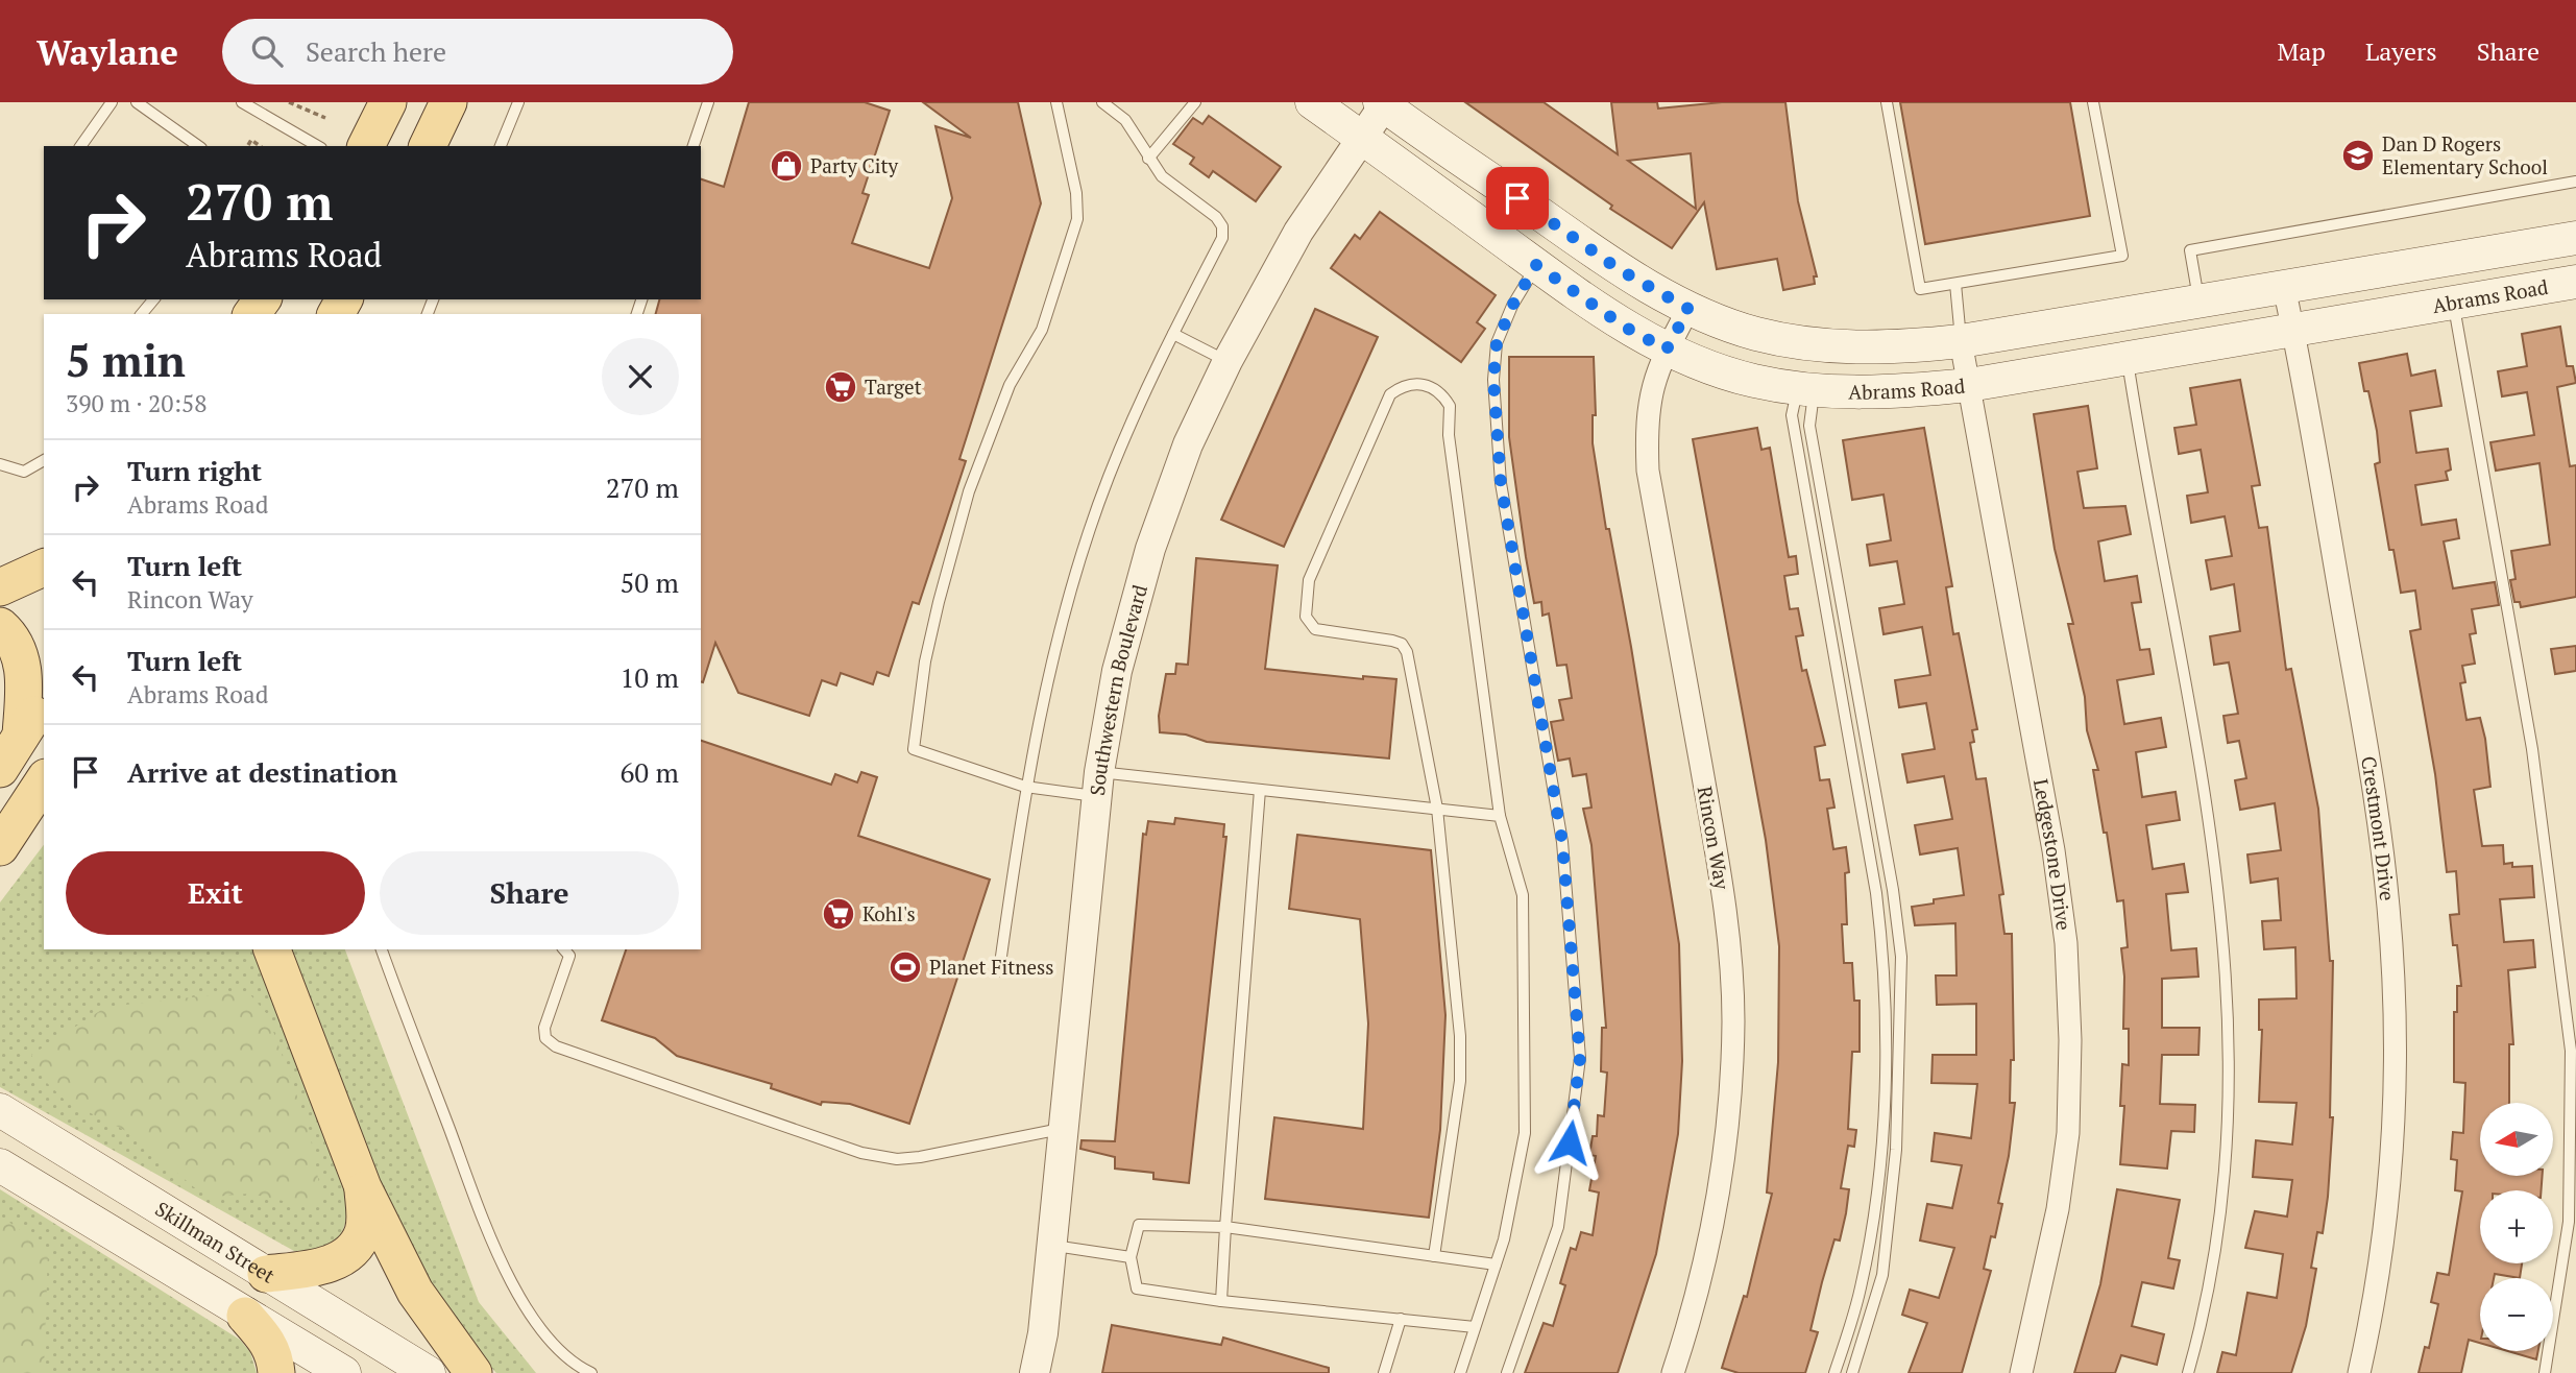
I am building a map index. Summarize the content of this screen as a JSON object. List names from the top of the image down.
{
  "streets": {
    "main road": ["Abrams Road", "Skillman Street"],
    "street": [
      "Southwestern Boulevard",
      "Crestmont Drive",
      "Rincon Way",
      "Ledgestone Drive"
    ]
  },
  "crossings": [
    ["Abrams Road", "Southwestern Boulevard"],
    ["Abrams Road", "Crestmont Drive"],
    ["Abrams Road", "Rincon Way"],
    ["Abrams Road", "Ledgestone Drive"]
  ],
  "places": {
    "school or university": ["Dan D Rogers Elementary School"],
    "shop": ["Party City"],
    "supermarket": ["Target", "Kohl's"],
    "sports": ["Planet Fitness"]
  },
  "north": "left",
  "page": {
    "header": "Waylane",
    "search": "Search here",
    "nav": ["Map", "Layers", "Share"],
    "turn": ["270 m", "Abrams Road"],
    "heading": ["5 min", "390 m · 20:58"],
    "list": [
      {
        "name": "Turn right",
        "note": "Abrams Road",
        "value": "270 m"
      },
      {
        "name": "Turn left",
        "note": "Rincon Way",
        "value": "50 m"
      },
      {
        "name": "Turn left",
        "note": "Abrams Road",
        "value": "10 m"
      },
      {
        "name": "Arrive at destination",
        "value": "60 m"
      }
    ],
    "buttons": ["Exit", "Share"],
    "map_buttons": ["+", "−"]
  }
}
